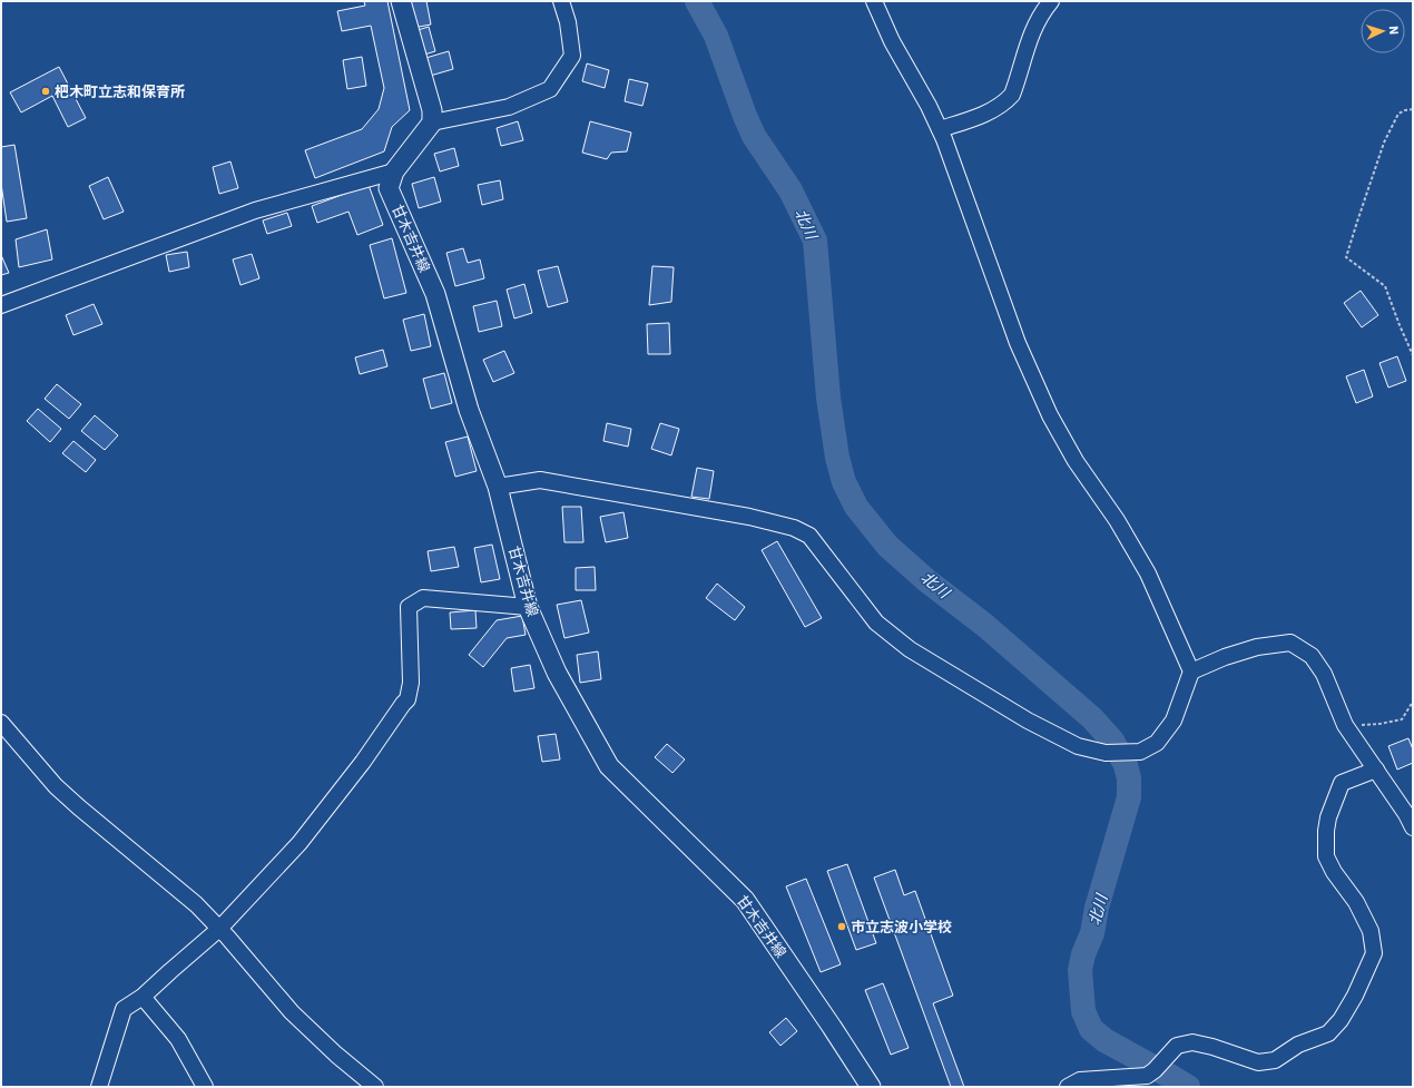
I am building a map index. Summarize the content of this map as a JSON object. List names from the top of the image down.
{
  "streets": {
    "main road": ["甘木吉井線"]
  },
  "water": ["北川"],
  "places": ["杷木町立志和保育所", "市立志波小学校"],
  "north": "right"
}
